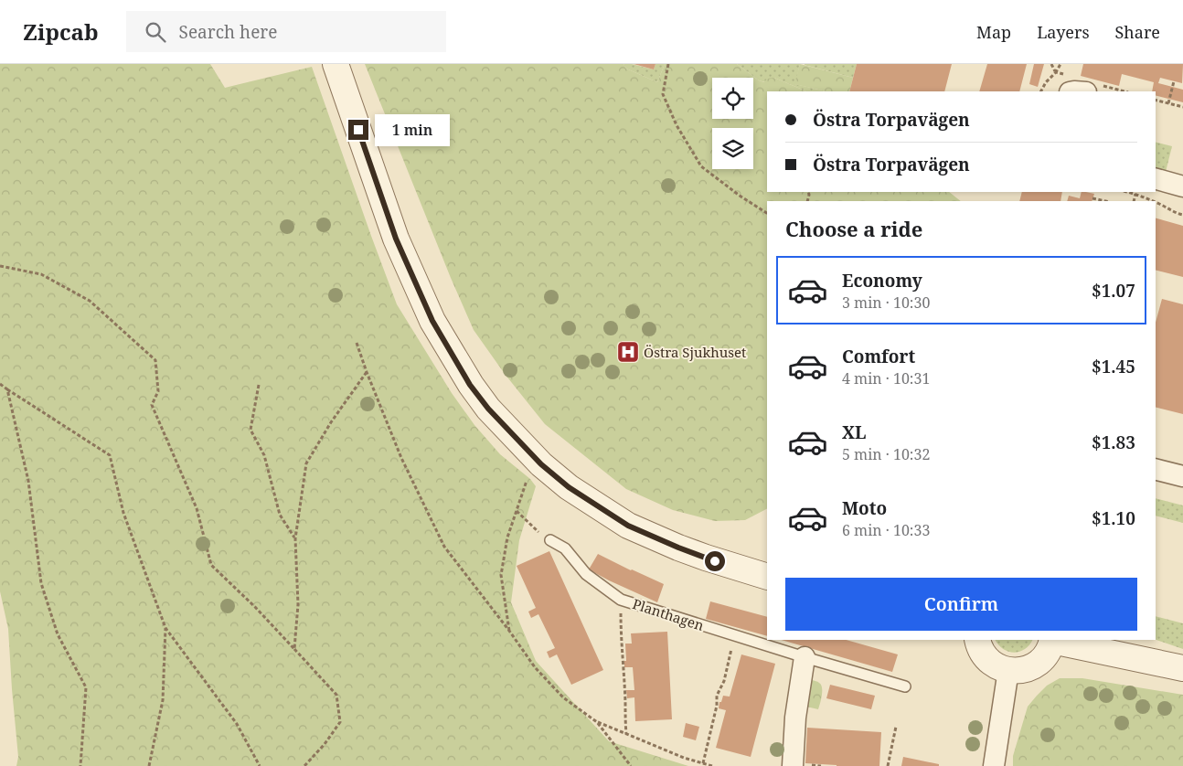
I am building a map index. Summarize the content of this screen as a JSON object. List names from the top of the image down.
{
  "streets": {
    "lane": ["Planthagen"]
  },
  "places": {
    "hospital": ["Östra Sjukhuset"]
  },
  "page": {
    "header": "Zipcab",
    "search": "Search here",
    "nav": ["Map", "Layers", "Share"],
    "banner": ["Östra Torpavägen", "Östra Torpavägen"],
    "bubble": "1 min",
    "heading": "Choose a ride",
    "list": [
      {
        "name": "Economy",
        "note": "3 min · 10:30",
        "value": "$1.07"
      },
      {
        "name": "Comfort",
        "note": "4 min · 10:31",
        "value": "$1.45"
      },
      {
        "name": "XL",
        "note": "5 min · 10:32",
        "value": "$1.83"
      },
      {
        "name": "Moto",
        "note": "6 min · 10:33",
        "value": "$1.10"
      }
    ],
    "buttons": "Confirm"
  }
}
